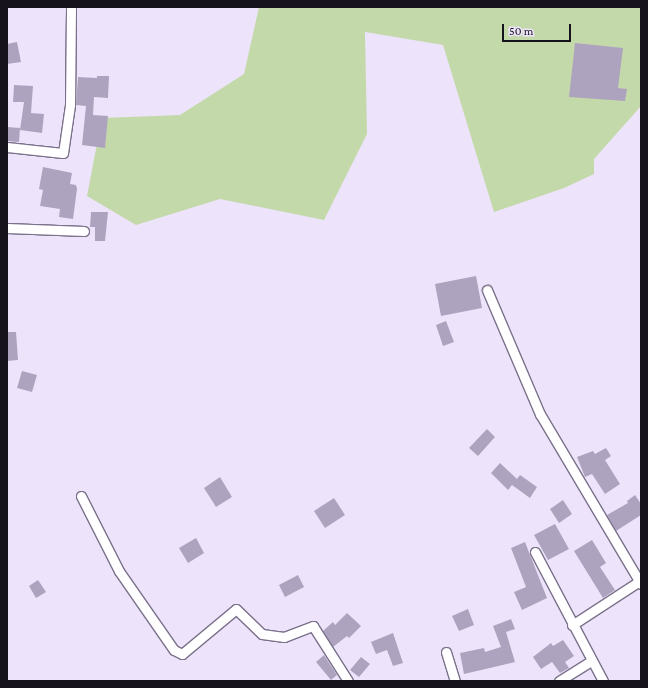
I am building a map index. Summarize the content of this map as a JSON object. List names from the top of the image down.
{
  "scale_bar": "50 m"
}
